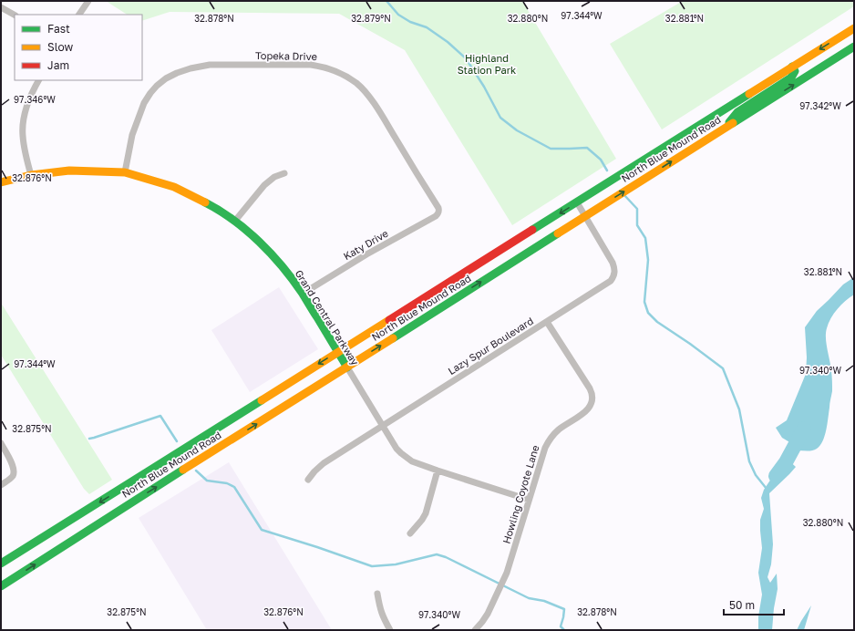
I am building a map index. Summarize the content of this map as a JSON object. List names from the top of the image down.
{
  "streets": {
    "main road": ["North Blue Mound Road", "Grand Central Parkway"],
    "street": [
      "Topeka Drive",
      "Katy Drive",
      "Lazy Spur Boulevard",
      "Howling Coyote Lane"
    ]
  },
  "crossings": [
    ["Topeka Drive", "Katy Drive"],
    ["Topeka Drive", "Grand Central Parkway"],
    ["North Blue Mound Road", "Grand Central Parkway"],
    ["North Blue Mound Road", "Lazy Spur Boulevard"],
    ["Katy Drive", "Grand Central Parkway"],
    ["Grand Central Parkway", "Lazy Spur Boulevard"],
    ["Grand Central Parkway", "Howling Coyote Lane"],
    ["Lazy Spur Boulevard", "Howling Coyote Lane"]
  ],
  "parks": ["Highland Station Park"],
  "legend": ["Fast", "Slow", "Jam"],
  "scale_bar": "50 m",
  "coordinates": [
    "97.344°W",
    "32.878°N",
    "32.879°N",
    "32.880°N",
    "32.881°N",
    "97.346°W",
    "97.342°W",
    "32.876°N",
    "97.340°W",
    "32.875°N"
  ]
}
